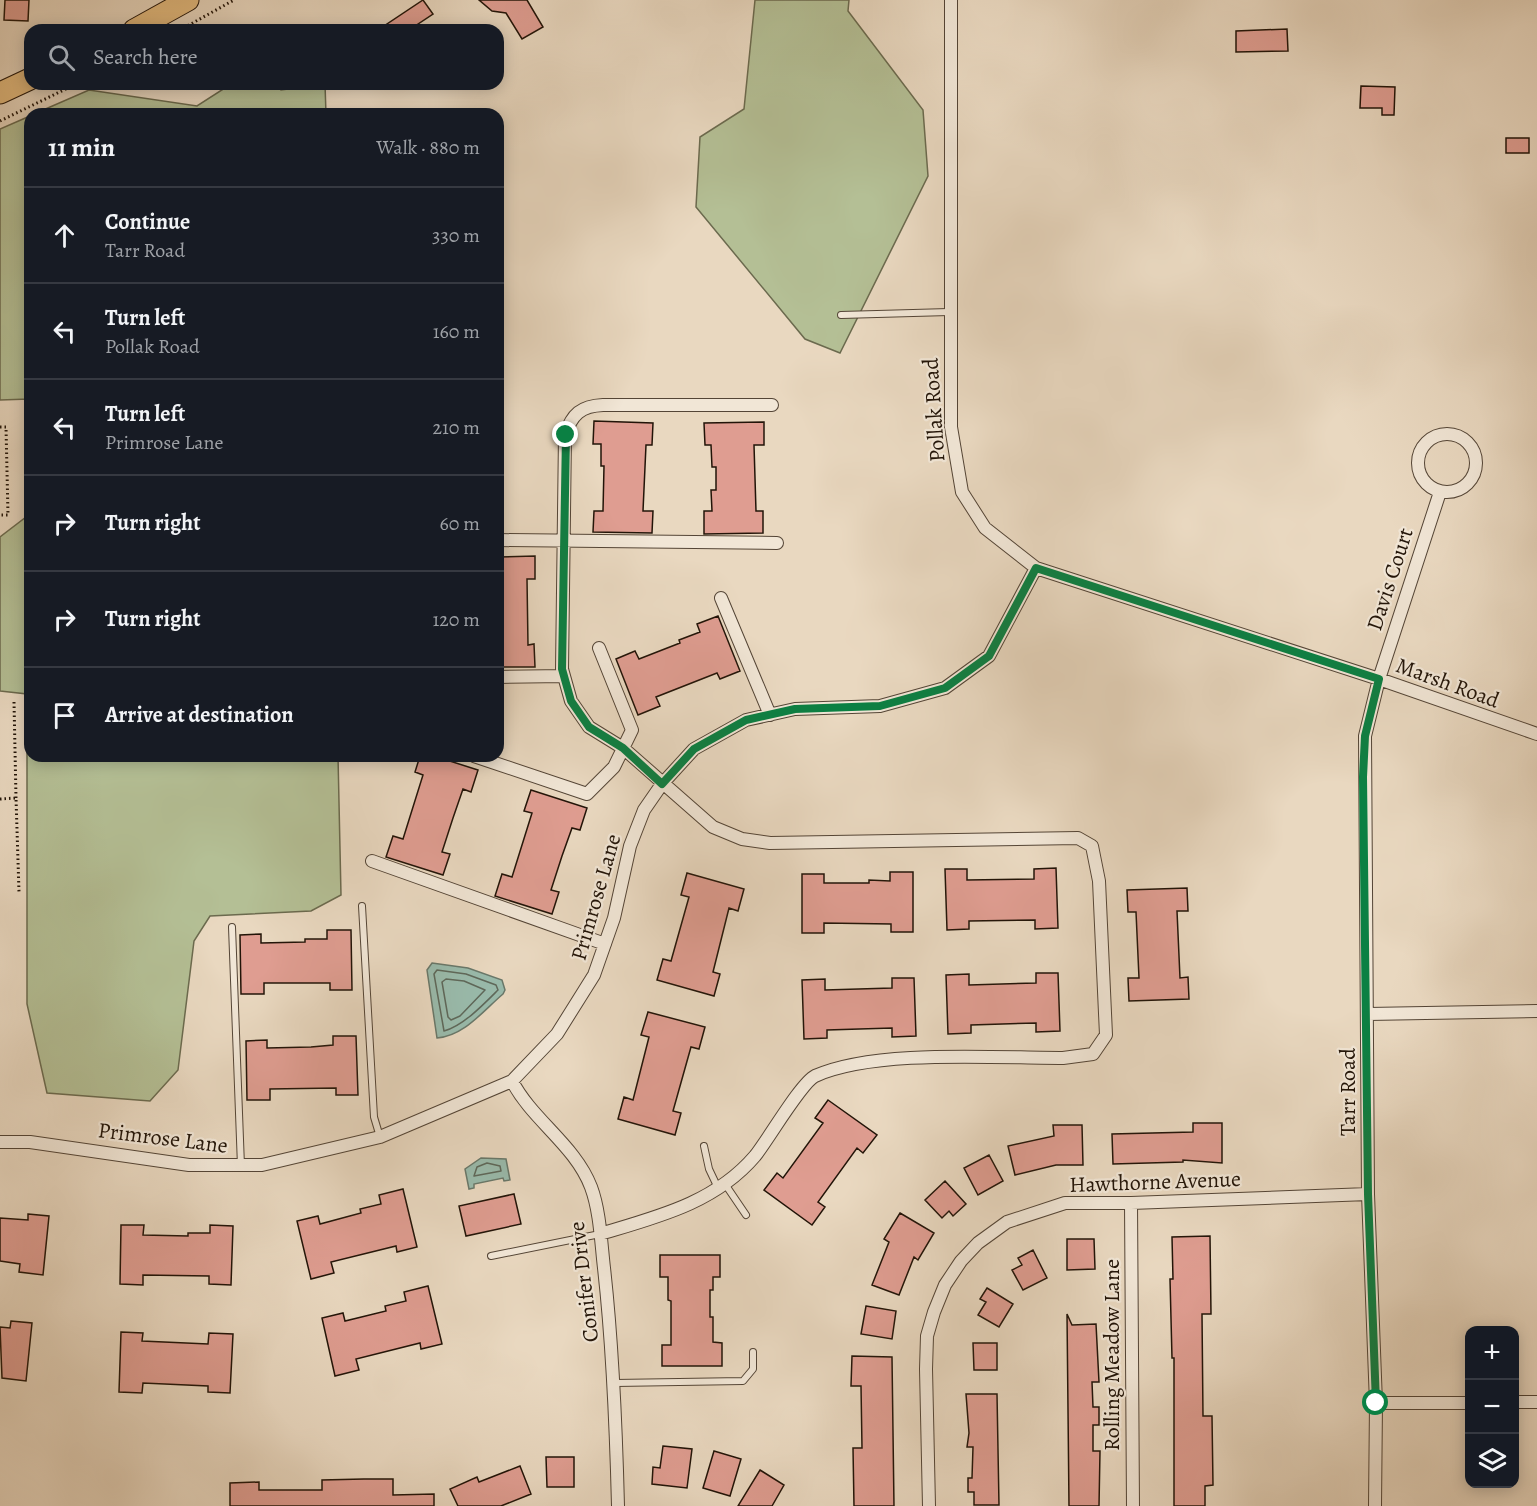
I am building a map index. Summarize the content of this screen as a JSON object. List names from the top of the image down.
{
  "streets": {
    "street": [
      "Pollak Road",
      "Davis Court",
      "Marsh Road",
      "Primrose Lane",
      "Tarr Road",
      "Hawthorne Avenue",
      "Conifer Drive",
      "Rolling Meadow Lane"
    ]
  },
  "crossings": [
    ["Pollak Road", "Davis Court"],
    ["Pollak Road", "Marsh Road"],
    ["Pollak Road", "Primrose Lane"],
    ["Pollak Road", "Tarr Road"],
    ["Davis Court", "Marsh Road"],
    ["Davis Court", "Tarr Road"],
    ["Marsh Road", "Tarr Road"],
    ["Primrose Lane", "Conifer Drive"],
    ["Tarr Road", "Hawthorne Avenue"],
    ["Hawthorne Avenue", "Rolling Meadow Lane"]
  ],
  "page": {
    "search": "Search here",
    "heading": ["11 min", "Walk · 880 m"],
    "list": [
      ["Continue", "Tarr Road", "330 m"],
      ["Turn left", "Pollak Road", "160 m"],
      ["Turn left", "Primrose Lane", "210 m"],
      ["Turn right", "60 m"],
      ["Turn right", "120 m"],
      "Arrive at destination"
    ],
    "map_buttons": ["+", "−"]
  }
}
